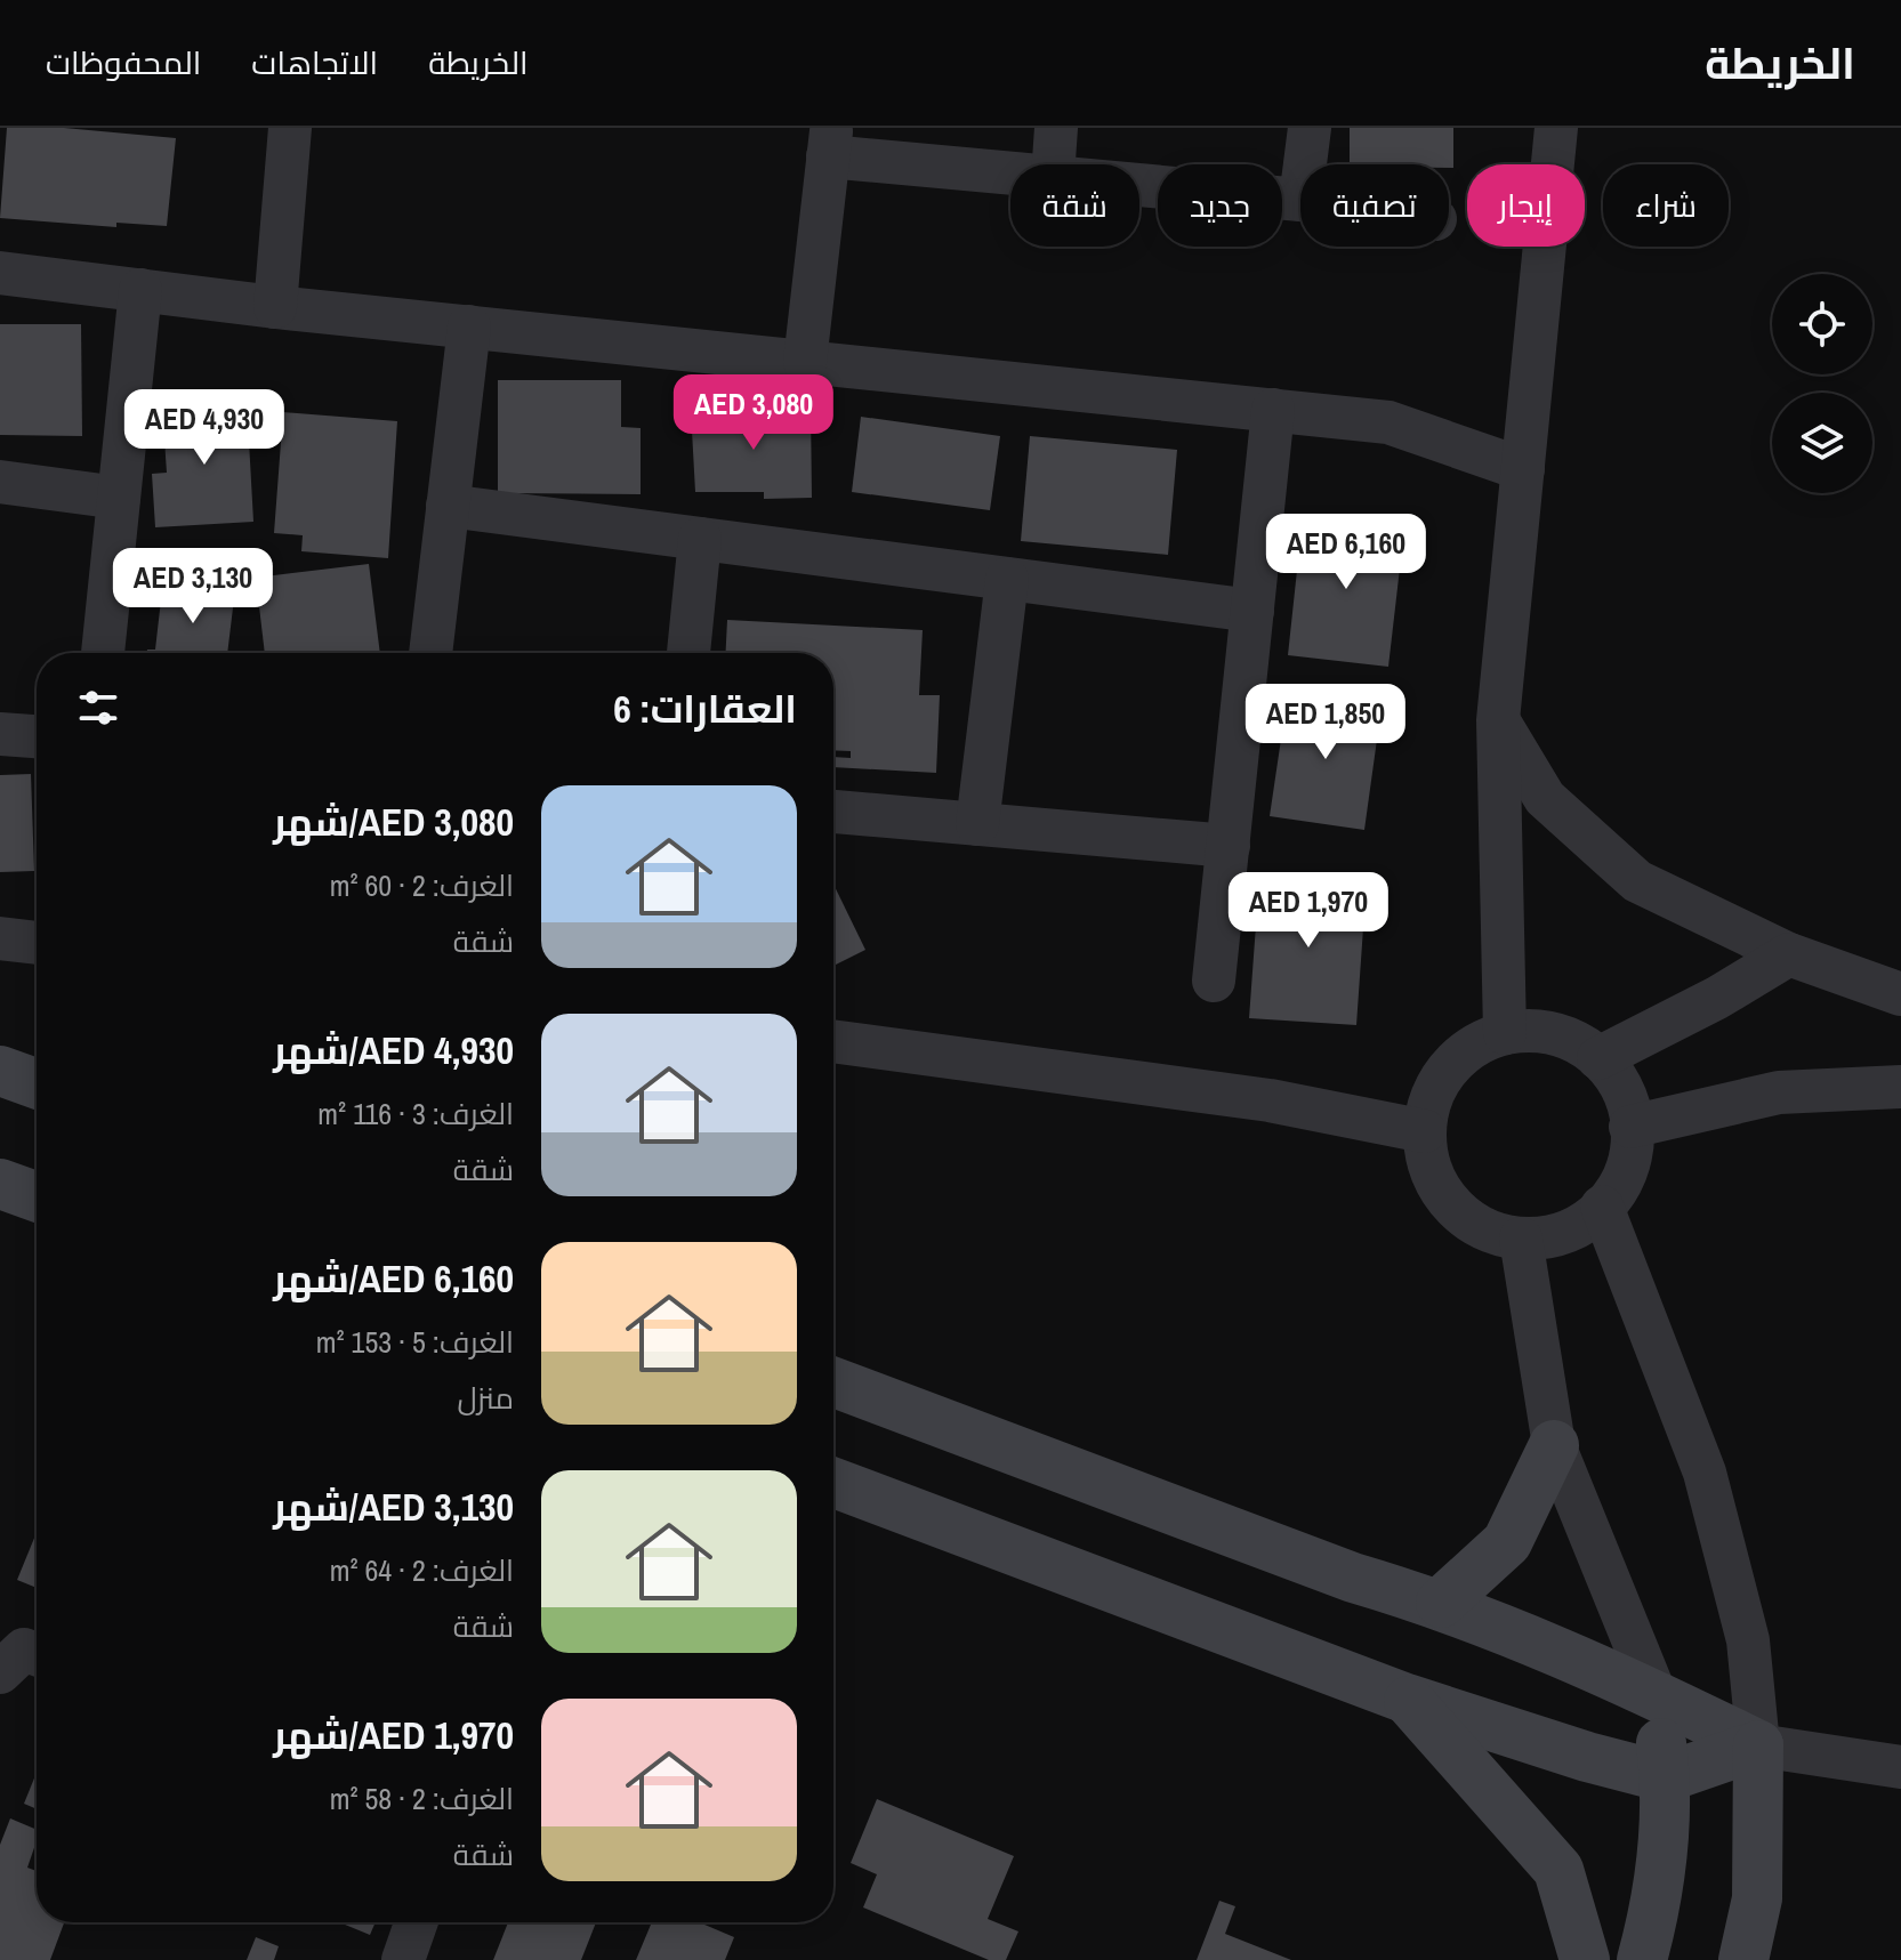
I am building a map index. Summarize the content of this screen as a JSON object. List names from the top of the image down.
{
  "page": {
    "header": "الخريطة",
    "nav": ["الخريطة", "الاتجاهات", "المحفوظات"],
    "chip": [
      "شراء",
      "إيجار",
      "تصفية",
      "جديد",
      "شقة"
    ],
    "price": [
      "AED 3,080",
      "AED 4,930",
      "AED 6,160",
      "AED 3,130",
      "AED 1,850",
      "AED 1,970"
    ],
    "heading": "العقارات: 6",
    "list": [
      {
        "name": "AED 3,080/شهر",
        "note": "الغرف: 2 · 60 m² · شقة"
      },
      {
        "name": "AED 4,930/شهر",
        "note": "الغرف: 3 · 116 m² · شقة"
      },
      {
        "name": "AED 6,160/شهر",
        "note": "الغرف: 5 · 153 m² · منزل"
      },
      {
        "name": "AED 3,130/شهر",
        "note": "الغرف: 2 · 64 m² · شقة"
      },
      {
        "name": "AED 1,970/شهر",
        "note": "الغرف: 2 · 58 m² · شقة"
      }
    ]
  }
}
